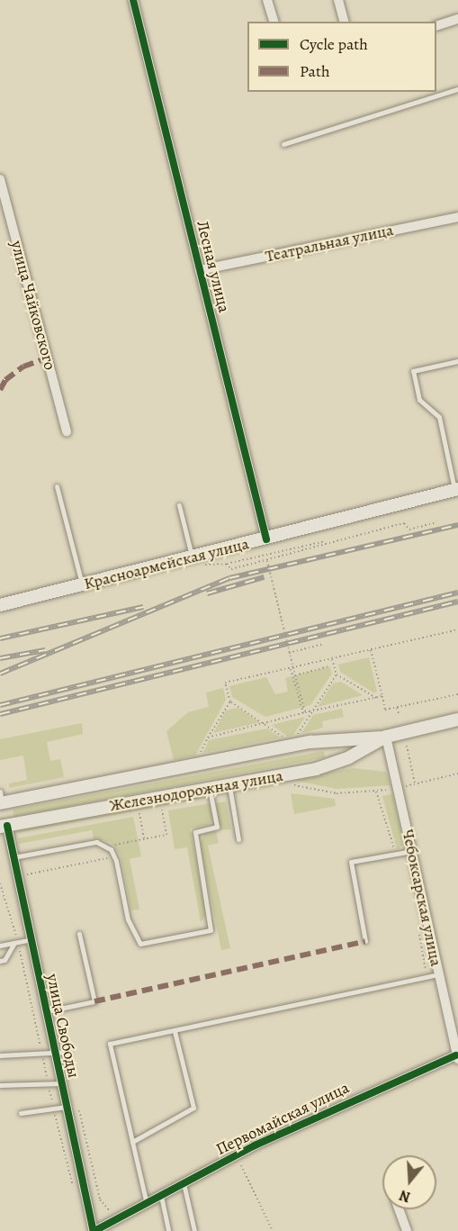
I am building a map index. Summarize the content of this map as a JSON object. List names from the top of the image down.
{
  "streets": {
    "main road": ["Красноармейская улица", "Железнодорожная улица", "улица Свободы"],
    "street": [
      "Театральная улица",
      "Лесная улица",
      "улица Чайковского",
      "Чебоксарская улица",
      "Первомайская улица"
    ]
  },
  "crossings": [
    ["Театральная улица", "Лесная улица"],
    ["Лесная улица", "Красноармейская улица"],
    ["Железнодорожная улица", "Чебоксарская улица"],
    ["Железнодорожная улица", "улица Свободы"],
    ["Чебоксарская улица", "Первомайская улица"],
    ["улица Свободы", "Первомайская улица"]
  ],
  "legend": ["Cycle path", "Path"],
  "north": "bottom"
}
